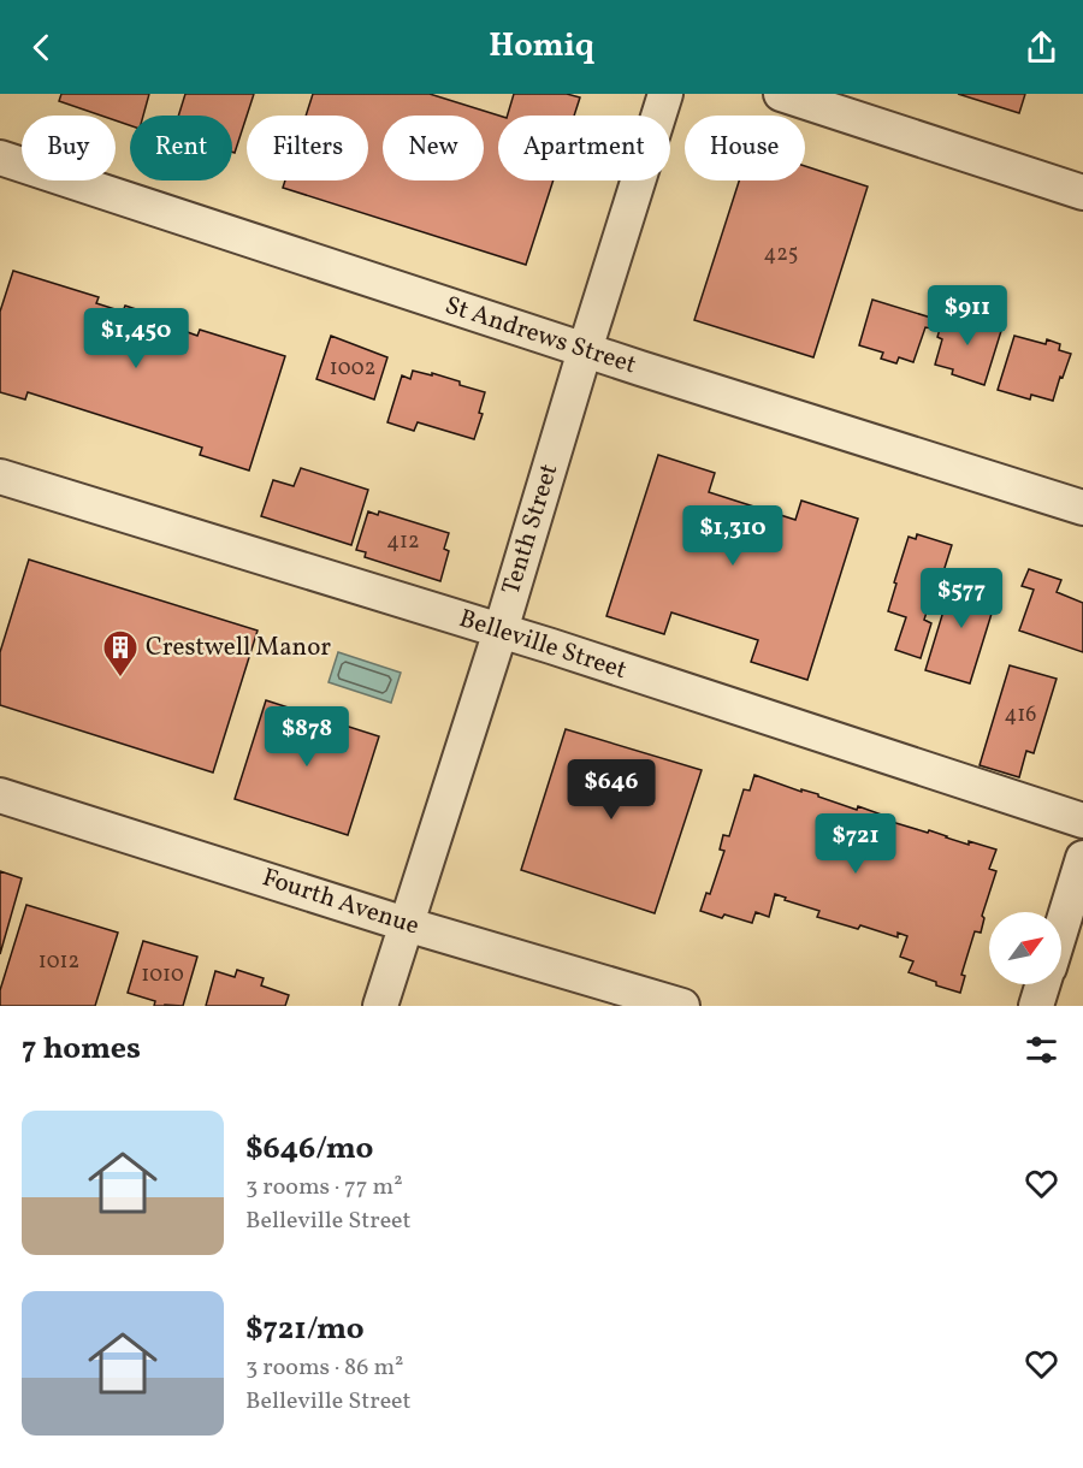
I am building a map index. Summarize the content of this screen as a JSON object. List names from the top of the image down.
{
  "streets": {
    "street": [
      "St Andrews Street",
      "Tenth Street",
      "Belleville Street",
      "Fourth Avenue"
    ]
  },
  "crossings": [
    ["St Andrews Street", "Tenth Street"],
    ["Tenth Street", "Belleville Street"],
    ["Tenth Street", "Fourth Avenue"]
  ],
  "places": {
    "building": ["Crestwell Manor"]
  },
  "house_numbers": [
    "425",
    "1002",
    "412",
    "416",
    "1012",
    "1010"
  ],
  "north": "top right",
  "page": {
    "header": "Homiq",
    "chip": [
      "Buy",
      "Rent",
      "Filters",
      "New",
      "Apartment",
      "House"
    ],
    "price": [
      "$911",
      "$1,450",
      "$1,310",
      "$577",
      "$878",
      "$646",
      "$721"
    ],
    "heading": "7 homes",
    "list": [
      {
        "name": "$646/mo",
        "note": "3 rooms · 77 m² · Belleville Street"
      },
      {
        "name": "$721/mo",
        "note": "3 rooms · 86 m² · Belleville Street"
      }
    ]
  }
}
